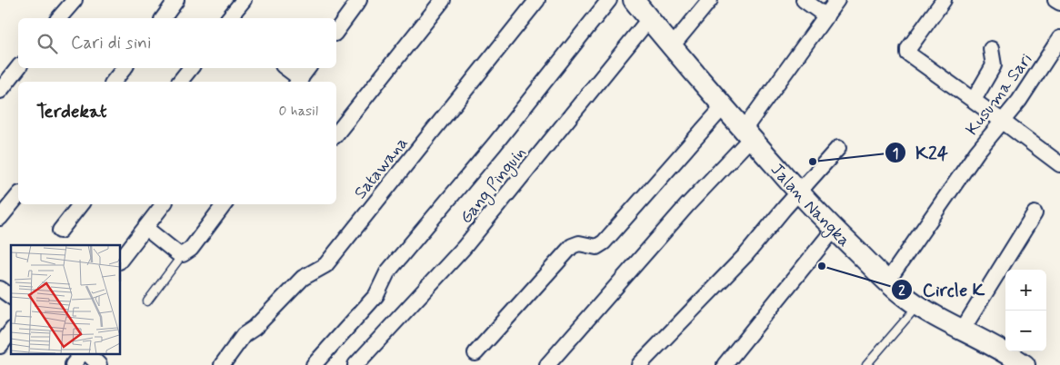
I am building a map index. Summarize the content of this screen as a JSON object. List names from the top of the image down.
{
  "streets": {
    "main road": ["Jalan Nangka"],
    "street": ["Kusuma Sari", "Satawana", "Gang Pinguin"]
  },
  "crossings": [
    ["Kusuma Sari", "Jalan Nangka"],
    ["Gang Pinguin", "Jalan Nangka"]
  ],
  "places": ["K24", "Circle K"],
  "page": {
    "search": "Cari di sini",
    "heading": ["Terdekat", "0 hasil"],
    "map_buttons": ["+", "−"]
  }
}
